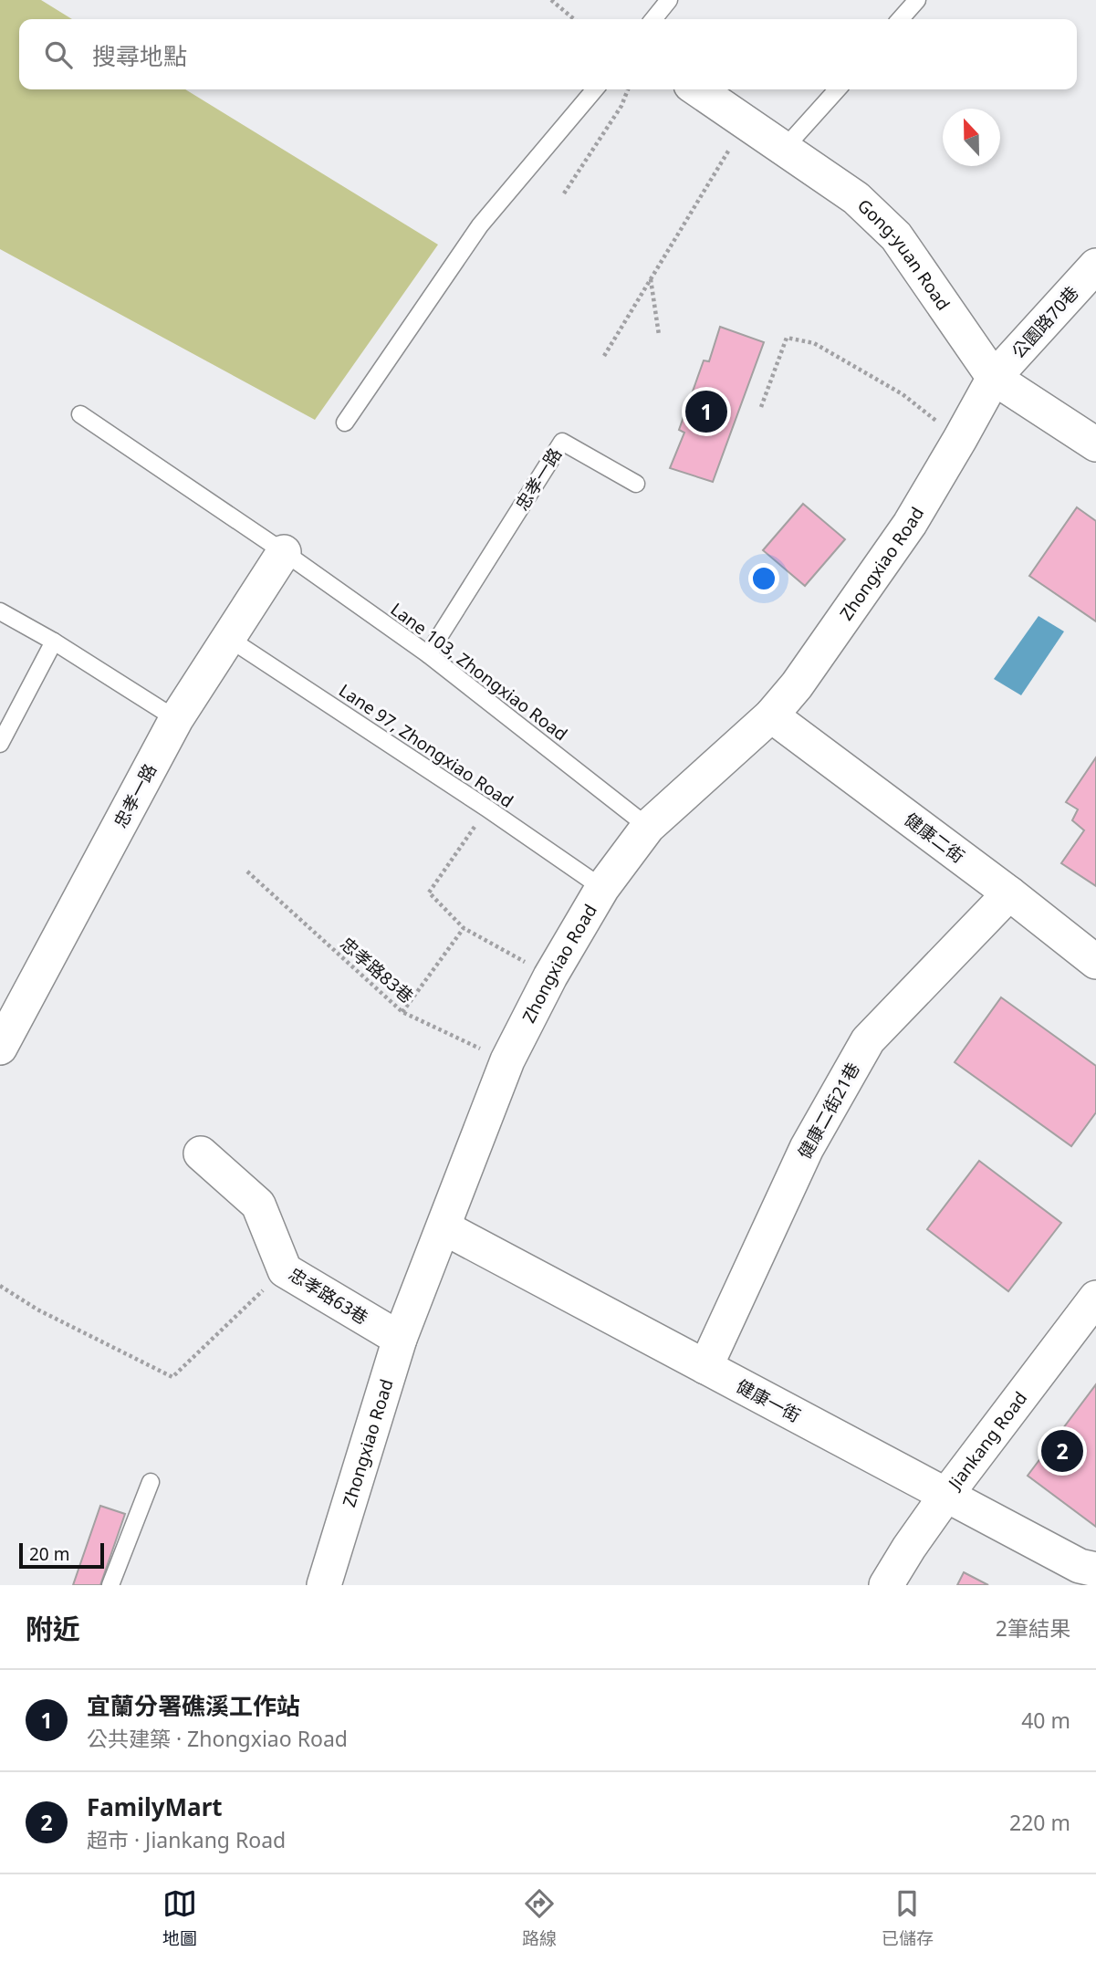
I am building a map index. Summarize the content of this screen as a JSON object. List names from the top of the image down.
{
  "streets": {
    "street": [
      "Gong-yuan Road",
      "公園路70巷",
      "忠孝一路",
      "Zhongxiao Road",
      "健康二街",
      "健康二街21巷",
      "忠孝路63巷",
      "健康一街",
      "Jiankang Road"
    ],
    "lane": ["Lane 103, Zhongxiao Road", "Lane 97, Zhongxiao Road"],
    "path": ["忠孝路83巷"]
  },
  "crossings": [
    ["Gong-yuan Road", "公園路70巷"],
    ["公園路70巷", "Zhongxiao Road"],
    ["忠孝一路", "Lane 103, Zhongxiao Road"],
    ["忠孝一路", "Lane 97, Zhongxiao Road"],
    ["Zhongxiao Road", "Lane 103, Zhongxiao Road"],
    ["Zhongxiao Road", "Lane 97, Zhongxiao Road"],
    ["Zhongxiao Road", "健康二街"],
    ["Zhongxiao Road", "忠孝路83巷"],
    ["Zhongxiao Road", "忠孝路63巷"],
    ["Zhongxiao Road", "健康一街"],
    ["健康二街", "健康二街21巷"],
    ["健康二街21巷", "健康一街"],
    ["健康一街", "Jiankang Road"]
  ],
  "scale_bar": "20 m",
  "north": "top",
  "page": {
    "search": "搜尋地點",
    "pins": ["1", "2"],
    "scale": "20 m",
    "heading": ["附近", "2筆結果"],
    "list": [
      {
        "mark": "1",
        "name": "宜蘭分署礁溪工作站",
        "note": "公共建築 · Zhongxiao Road",
        "value": "40 m"
      },
      {
        "mark": "2",
        "name": "FamilyMart",
        "note": "超市 · Jiankang Road",
        "value": "220 m"
      }
    ],
    "nav": ["地圖", "路線", "已儲存"]
  }
}
